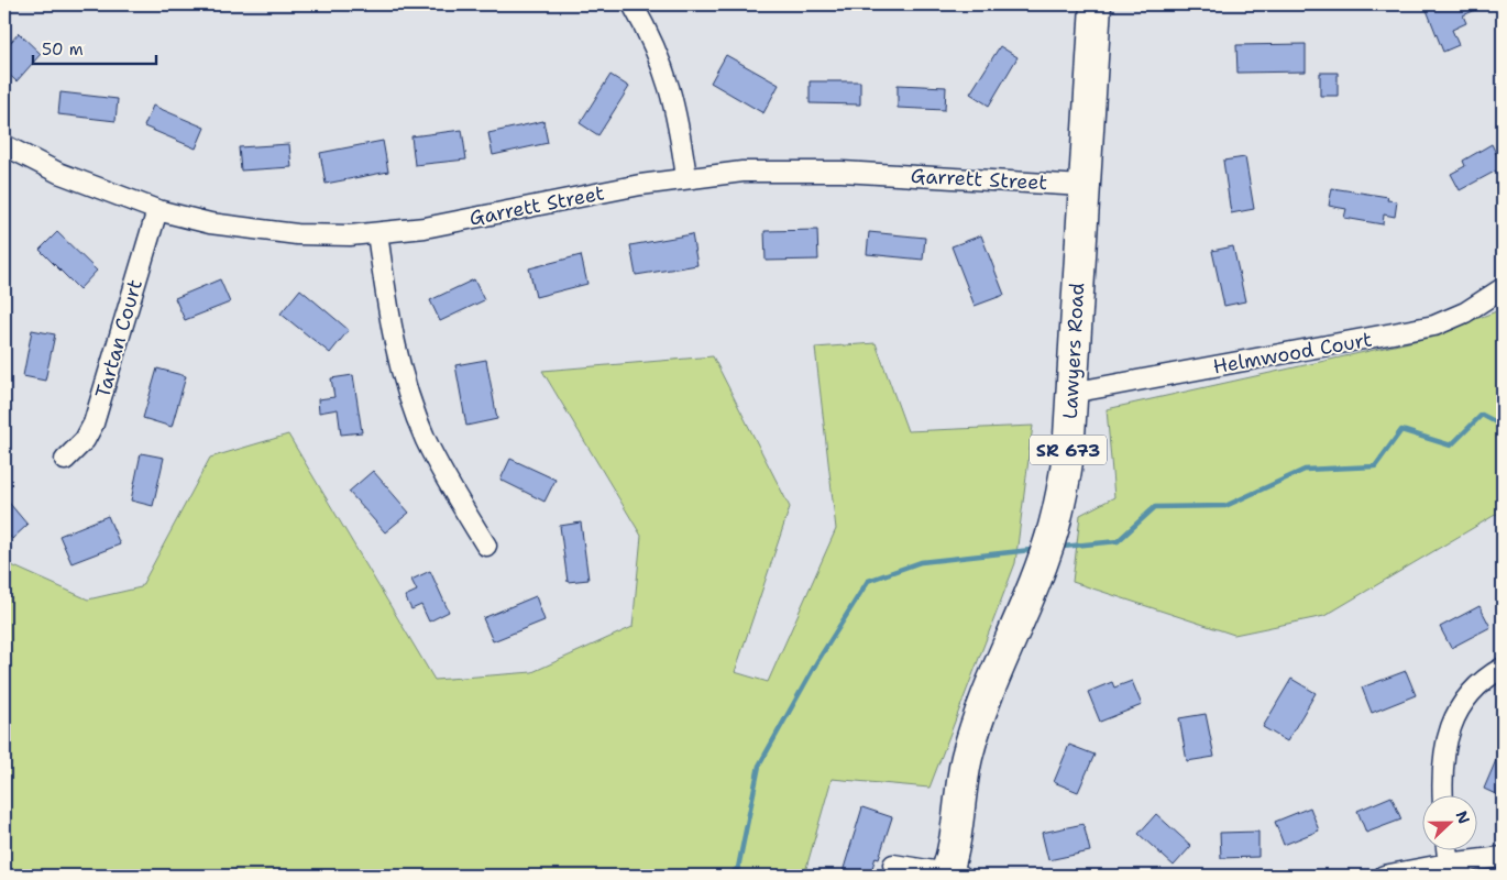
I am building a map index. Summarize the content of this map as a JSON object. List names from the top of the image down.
{
  "streets": {
    "main road": ["Lawyers Road", "SR 673"],
    "street": ["Garrett Street", "Tartan Court", "Helmwood Court"]
  },
  "crossings": [
    ["Garrett Street", "Tartan Court"],
    ["Garrett Street", "Lawyers Road"],
    ["Lawyers Road", "Helmwood Court"]
  ],
  "scale_bar": "50 m",
  "north": "right"
}
